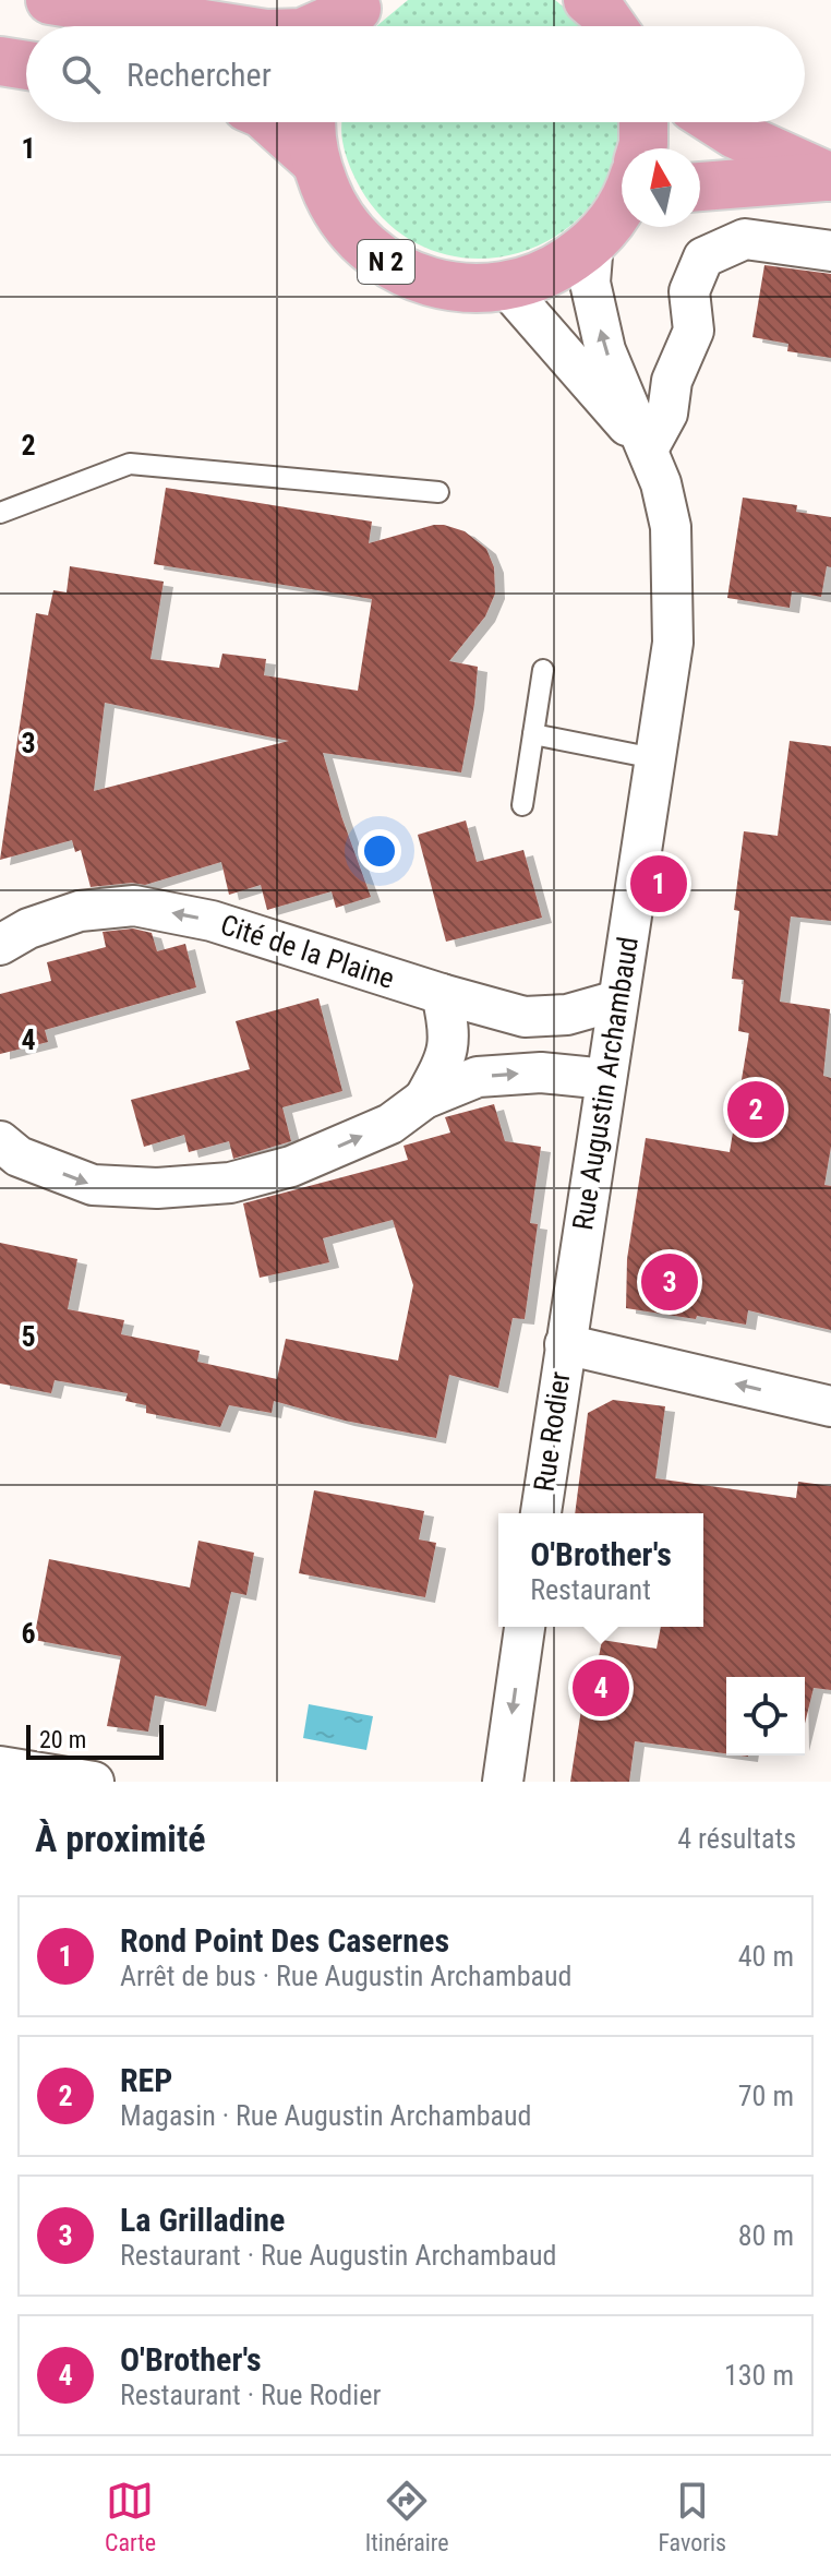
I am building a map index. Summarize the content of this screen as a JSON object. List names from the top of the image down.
{
  "streets": {
    "main road": ["N 2"],
    "street": ["Cité de la Plaine", "Rue Augustin Archambaud", "Rue Rodier"]
  },
  "crossings": [
    ["N 2", "Rue Augustin Archambaud"],
    ["Cité de la Plaine", "Rue Augustin Archambaud"],
    ["Rue Augustin Archambaud", "Rue Rodier"]
  ],
  "scale_bar": "20 m",
  "north": "top",
  "page": {
    "search": "Rechercher",
    "pins": [
      "1",
      "2",
      "3",
      "4"
    ],
    "popup": ["O'Brother's", "Restaurant"],
    "scale": "20 m",
    "heading": ["À proximité", "4 résultats"],
    "list": [
      {
        "mark": "1",
        "name": "Rond Point Des Casernes",
        "note": "Arrêt de bus · Rue Augustin Archambaud",
        "value": "40 m"
      },
      {
        "mark": "2",
        "name": "REP",
        "note": "Magasin · Rue Augustin Archambaud",
        "value": "70 m"
      },
      {
        "mark": "3",
        "name": "La Grilladine",
        "note": "Restaurant · Rue Augustin Archambaud",
        "value": "80 m"
      },
      {
        "mark": "4",
        "name": "O'Brother's",
        "note": "Restaurant · Rue Rodier",
        "value": "130 m"
      }
    ],
    "nav": ["Carte", "Itinéraire", "Favoris"]
  },
  "grid": {
    "rows": [
      "1",
      "2",
      "3",
      "4",
      "5",
      "6"
    ]
  }
}
